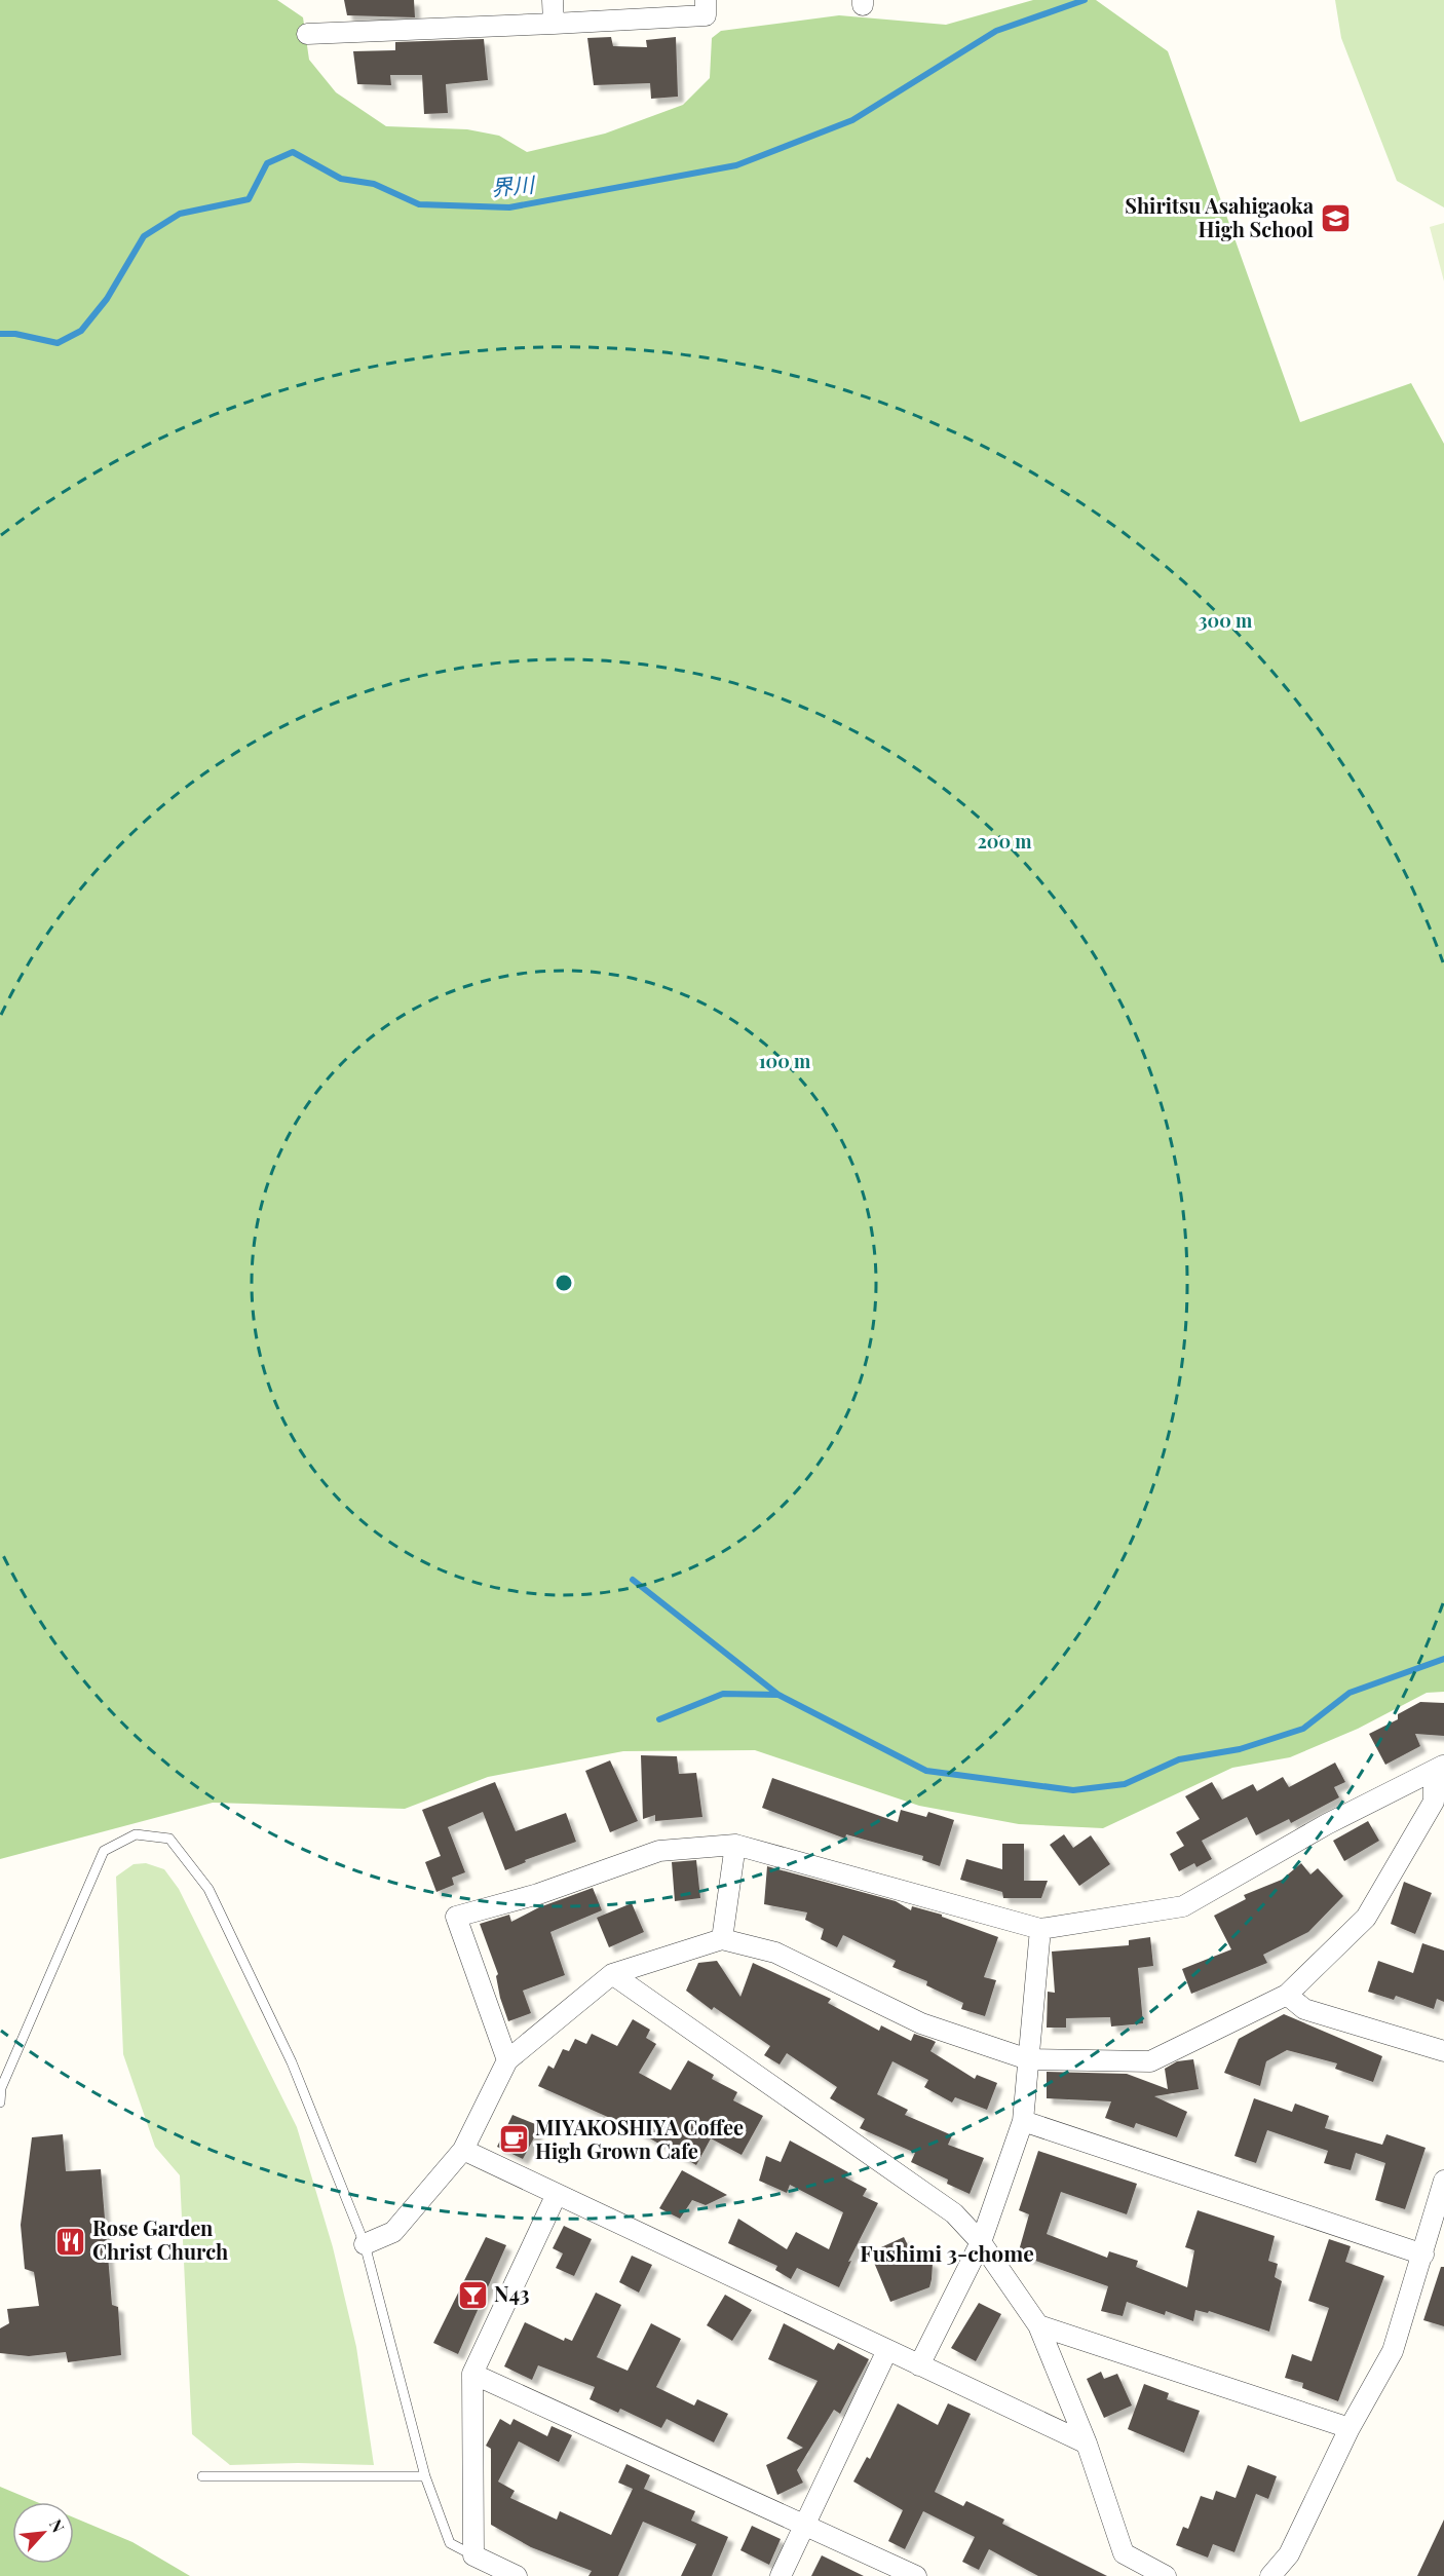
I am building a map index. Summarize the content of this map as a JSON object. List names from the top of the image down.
{
  "districts": ["Fushimi 3-chome"],
  "water": ["界川"],
  "places": {
    "school or university": ["Shiritsu Asahigaoka High School"],
    "cafe": ["MIYAKOSHIYA Coffee High Grown Cafe"],
    "restaurant": ["Rose Garden Christ Church"],
    "bar": ["N43"]
  },
  "north": "top right",
  "rings": ["300 m", "200 m", "100 m"]
}
